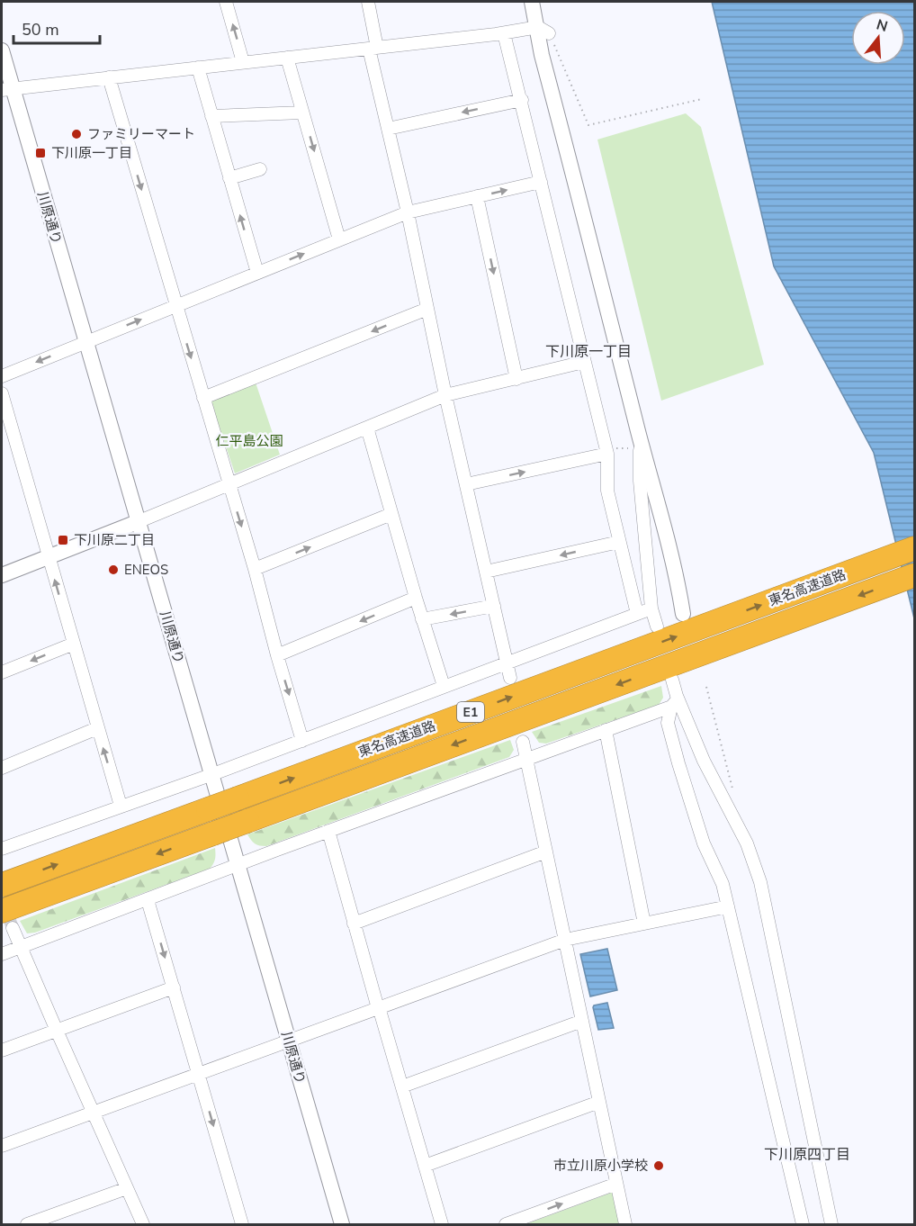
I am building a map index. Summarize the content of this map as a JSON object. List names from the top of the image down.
{
  "streets": {
    "highway": ["東名高速道路", "E1"],
    "street": ["川原通り"]
  },
  "districts": ["下川原一丁目", "下川原四丁目"],
  "parks": ["仁平島公園"],
  "places": {
    "other": ["ファミリーマート", "ENEOS", "市立川原小学校"],
    "transit": ["下川原一丁目", "下川原二丁目"]
  },
  "scale_bar": "50 m",
  "north": "top"
}
